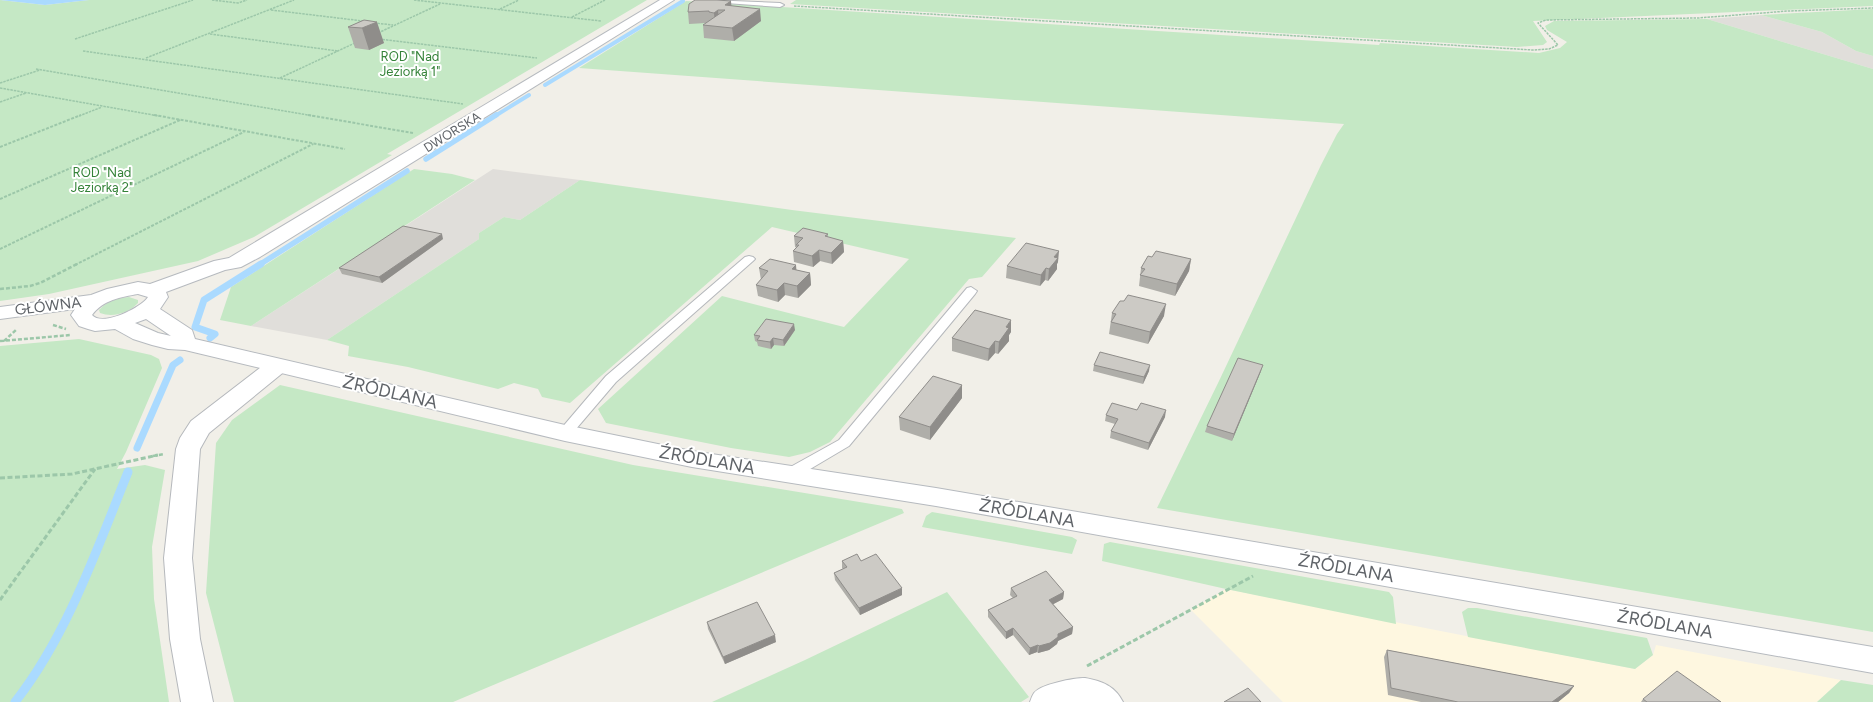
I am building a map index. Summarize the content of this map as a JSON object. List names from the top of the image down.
{
  "streets": {
    "main road": ["DWORSKA", "GŁÓWNA", "ŹRÓDLANA"]
  },
  "crossings": [
    ["DWORSKA", "GŁÓWNA"],
    ["DWORSKA", "ŹRÓDLANA"]
  ],
  "parks": ["ROD \"Nad Jeziorką 1\"", "ROD \"Nad Jeziorką 2\""]
}
